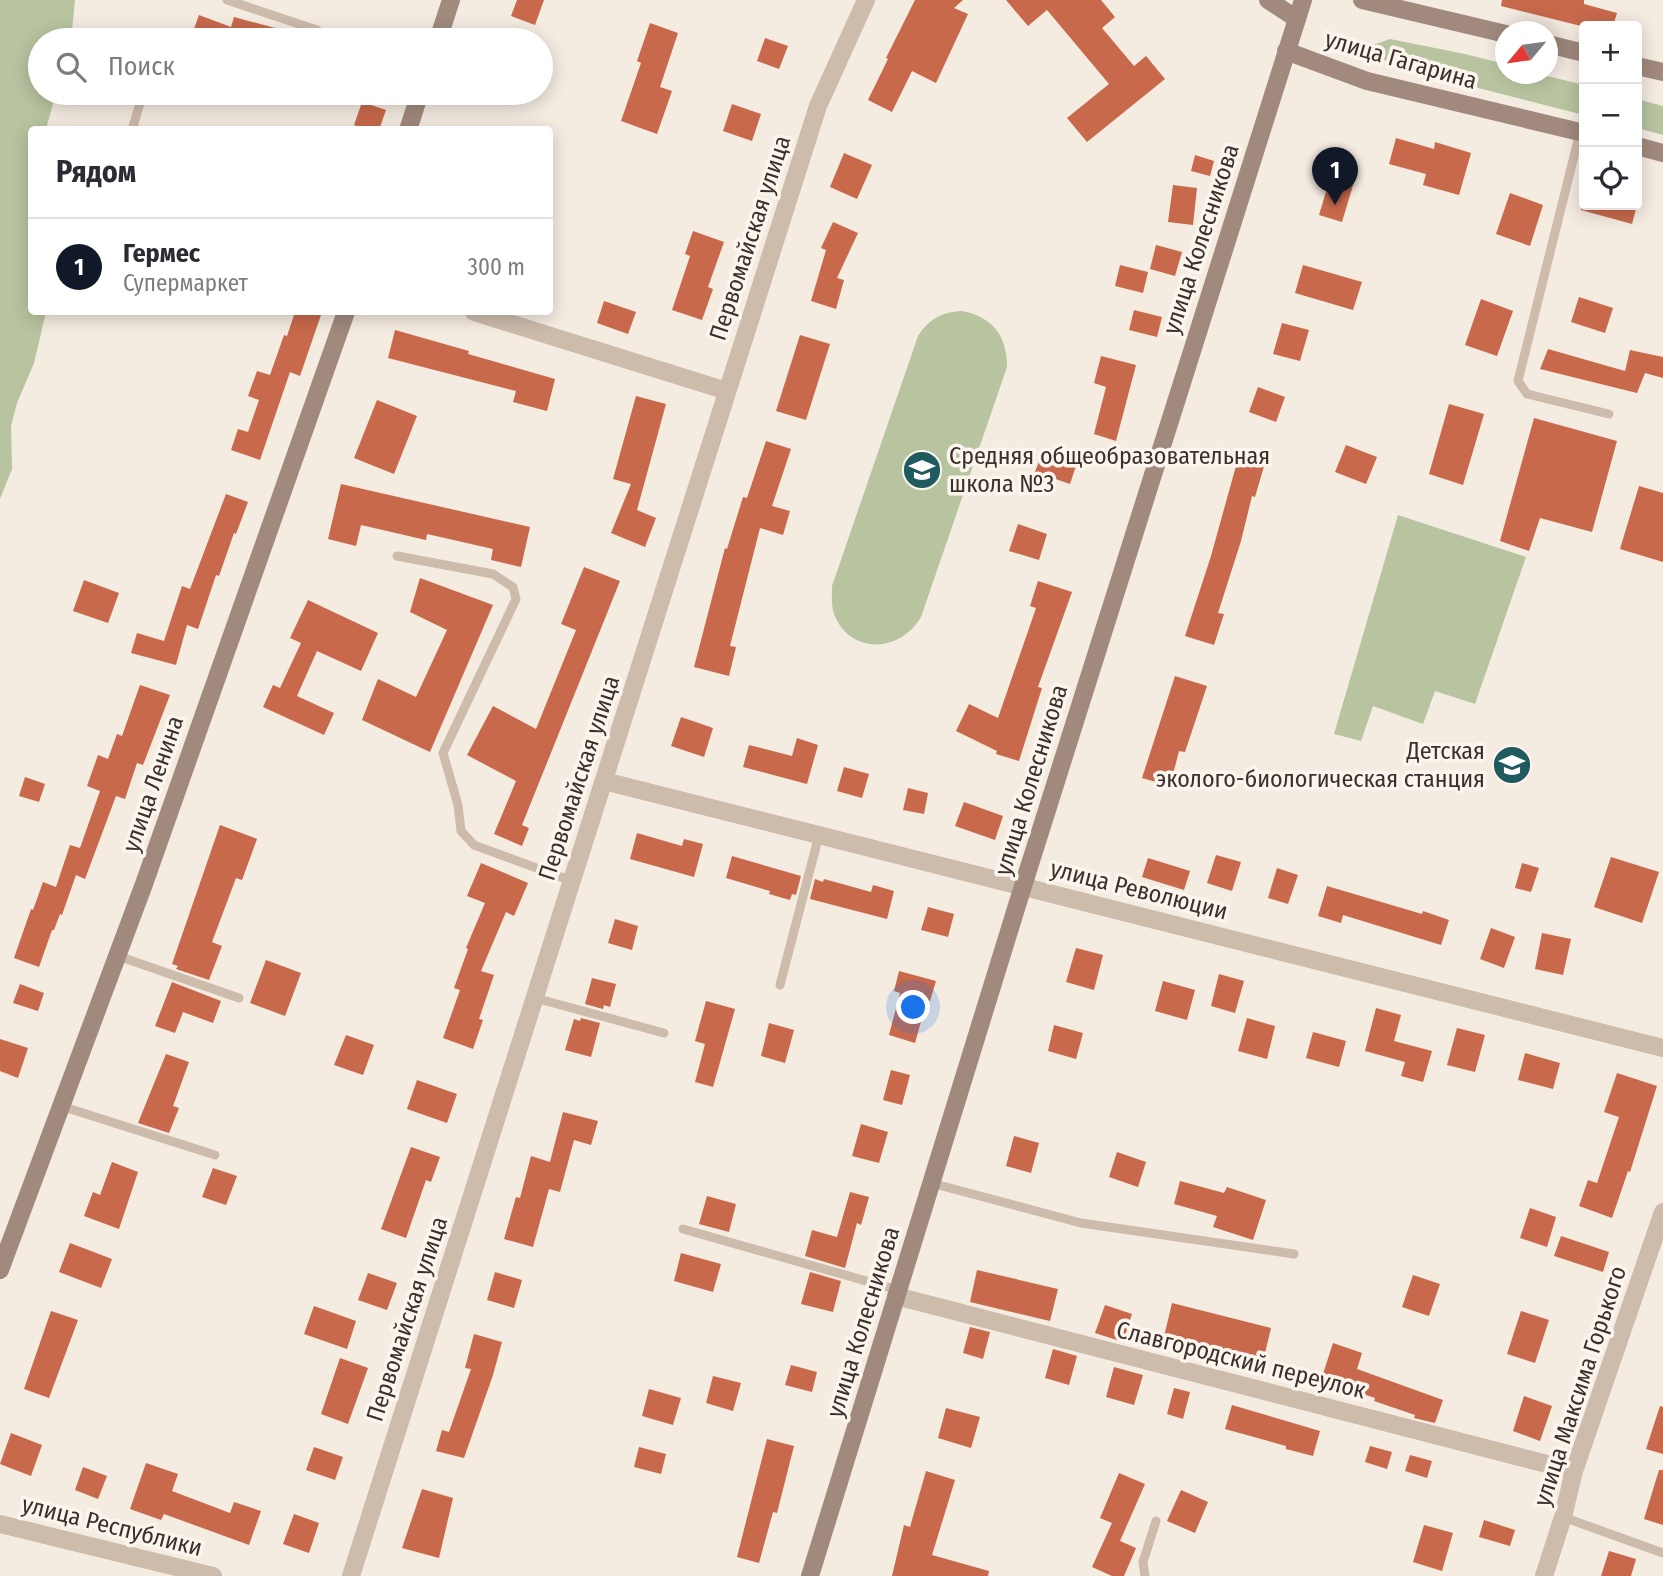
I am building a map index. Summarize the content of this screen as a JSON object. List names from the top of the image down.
{
  "streets": {
    "street": [
      "улица Гагарина",
      "Первомайская улица",
      "улица Колесникова",
      "улица Ленина",
      "улица Революции",
      "Славгородский переулок",
      "улица Максима Горького",
      "улица Республики"
    ]
  },
  "crossings": [
    ["улица Гагарина", "улица Колесникова"],
    ["Первомайская улица", "улица Революции"],
    ["улица Колесникова", "улица Революции"],
    ["улица Колесникова", "Славгородский переулок"],
    ["Славгородский переулок", "улица Максима Горького"]
  ],
  "places": {
    "school or university": ["Средняя общеобразовательная школа №3", "Детская эколого-биологическая станция"]
  },
  "north": "bottom left",
  "page": {
    "map_buttons": ["+", "−"],
    "search": "Поиск",
    "heading": "Рядом",
    "pins": "1",
    "list": [
      {
        "mark": "1",
        "name": "Гермес",
        "note": "Супермаркет",
        "value": "300 m"
      }
    ]
  }
}
